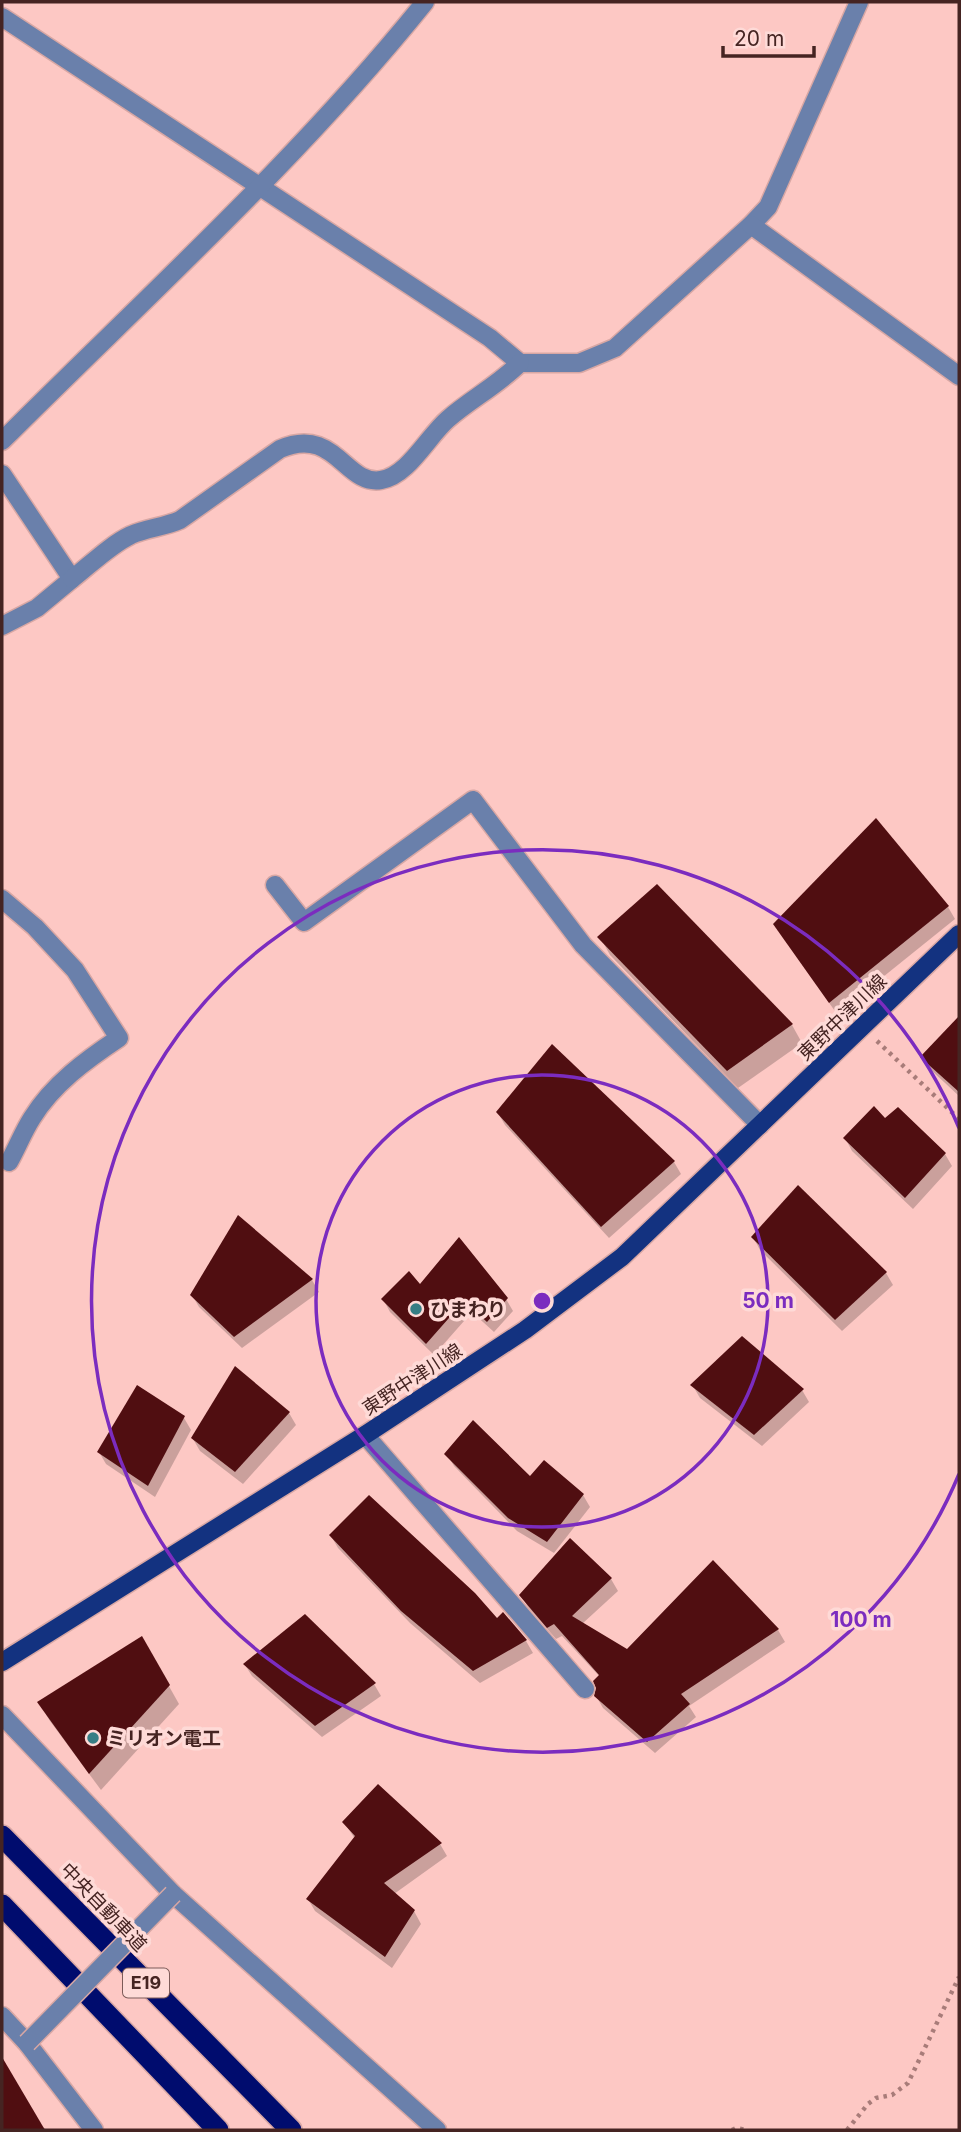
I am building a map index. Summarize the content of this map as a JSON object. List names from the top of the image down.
{
  "streets": {
    "highway": ["中央自動車道", "E19"],
    "main road": ["東野中津川線"]
  },
  "places": ["ひまわり", "ミリオン電工"],
  "scale_bar": "20 m",
  "rings": ["50 m", "100 m"]
}
